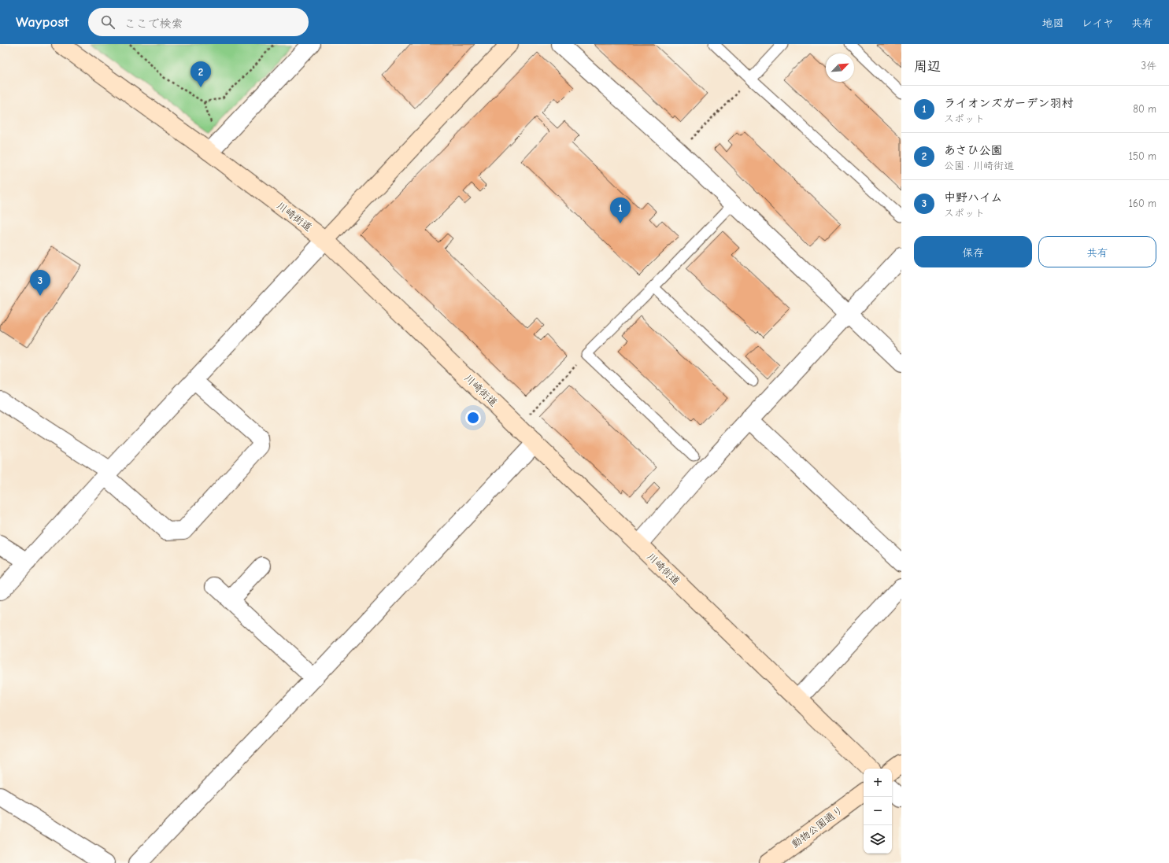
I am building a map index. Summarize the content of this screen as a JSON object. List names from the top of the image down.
{
  "streets": {
    "street": ["川崎街道", "動物公園通り"]
  },
  "north": "top right",
  "page": {
    "header": "Waypost",
    "search": "ここで検索",
    "nav": ["地図", "レイヤ", "共有"],
    "heading": ["周辺", "3件"],
    "pins": ["2", "1", "3"],
    "list": [
      {
        "mark": "1",
        "name": "ライオンズガーデン羽村",
        "note": "スポット",
        "value": "80 m"
      },
      {
        "mark": "2",
        "name": "あさひ公園",
        "note": "公園 · 川崎街道",
        "value": "150 m"
      },
      {
        "mark": "3",
        "name": "中野ハイム",
        "note": "スポット",
        "value": "160 m"
      }
    ],
    "buttons": ["保存", "共有"],
    "map_buttons": ["+", "−"]
  }
}
